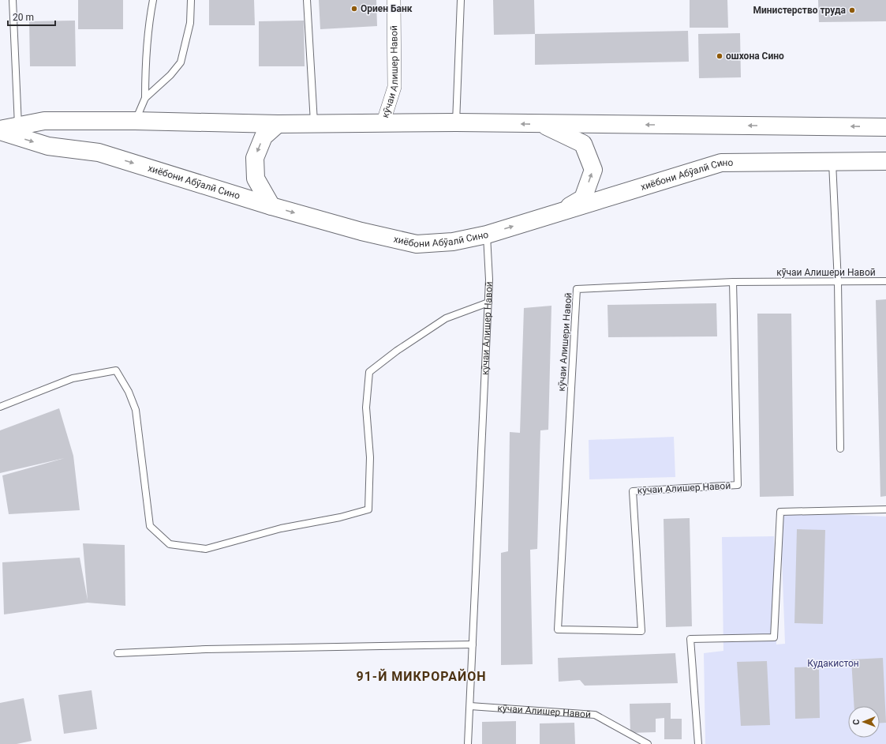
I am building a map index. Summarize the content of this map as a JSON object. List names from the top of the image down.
{
  "streets": {
    "main road": ["хиёбони Абӯалӣ Сино"],
    "street": ["кӯчаи Алишер Навоӣ"],
    "lane": ["кӯчаи Алишери Навоӣ"]
  },
  "crossings": [
    ["кӯчаи Алишер Навоӣ", "хиёбони Абӯалӣ Сино"],
    ["кӯчаи Алишер Навоӣ", "кӯчаи Алишери Навоӣ"]
  ],
  "districts": ["91-Й МИКРОРАЙОН"],
  "parks": ["Кудакистон"],
  "places": ["Ориен Банк", "Министерство труда", "ошхона Сино"],
  "scale_bar": "20 m",
  "north": "left"
}
